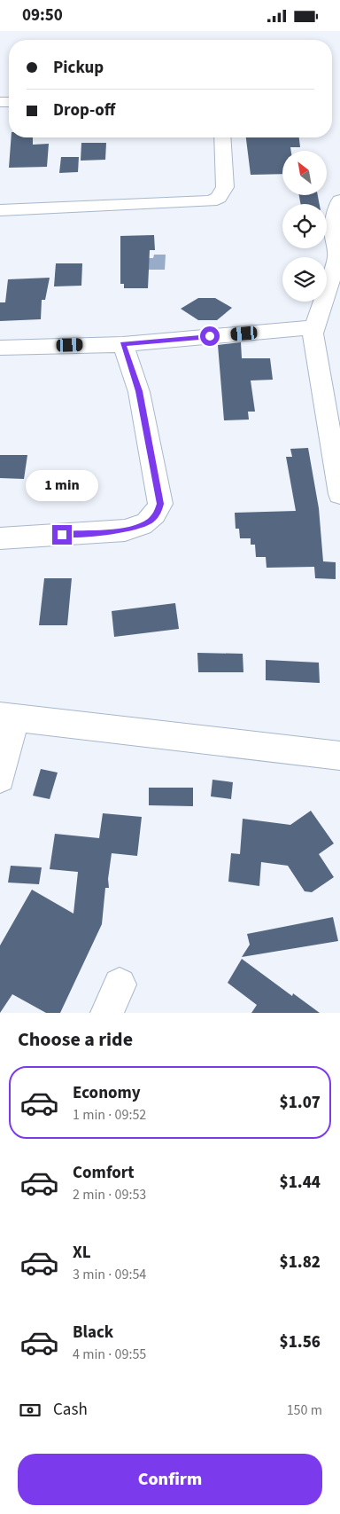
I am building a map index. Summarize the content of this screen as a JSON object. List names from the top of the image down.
{
  "north": "top left",
  "page": {
    "status": "09:50",
    "banner": ["Pickup", "Drop-off"],
    "bubble": "1 min",
    "heading": "Choose a ride",
    "list": [
      {
        "name": "Economy",
        "note": "1 min · 09:52",
        "value": "$1.07"
      },
      {
        "name": "Comfort",
        "note": "2 min · 09:53",
        "value": "$1.44"
      },
      {
        "name": "XL",
        "note": "3 min · 09:54",
        "value": "$1.82"
      },
      {
        "name": "Black",
        "note": "4 min · 09:55",
        "value": "$1.56"
      }
    ],
    "pay": ["Cash", "150 m"],
    "buttons": "Confirm"
  }
}
